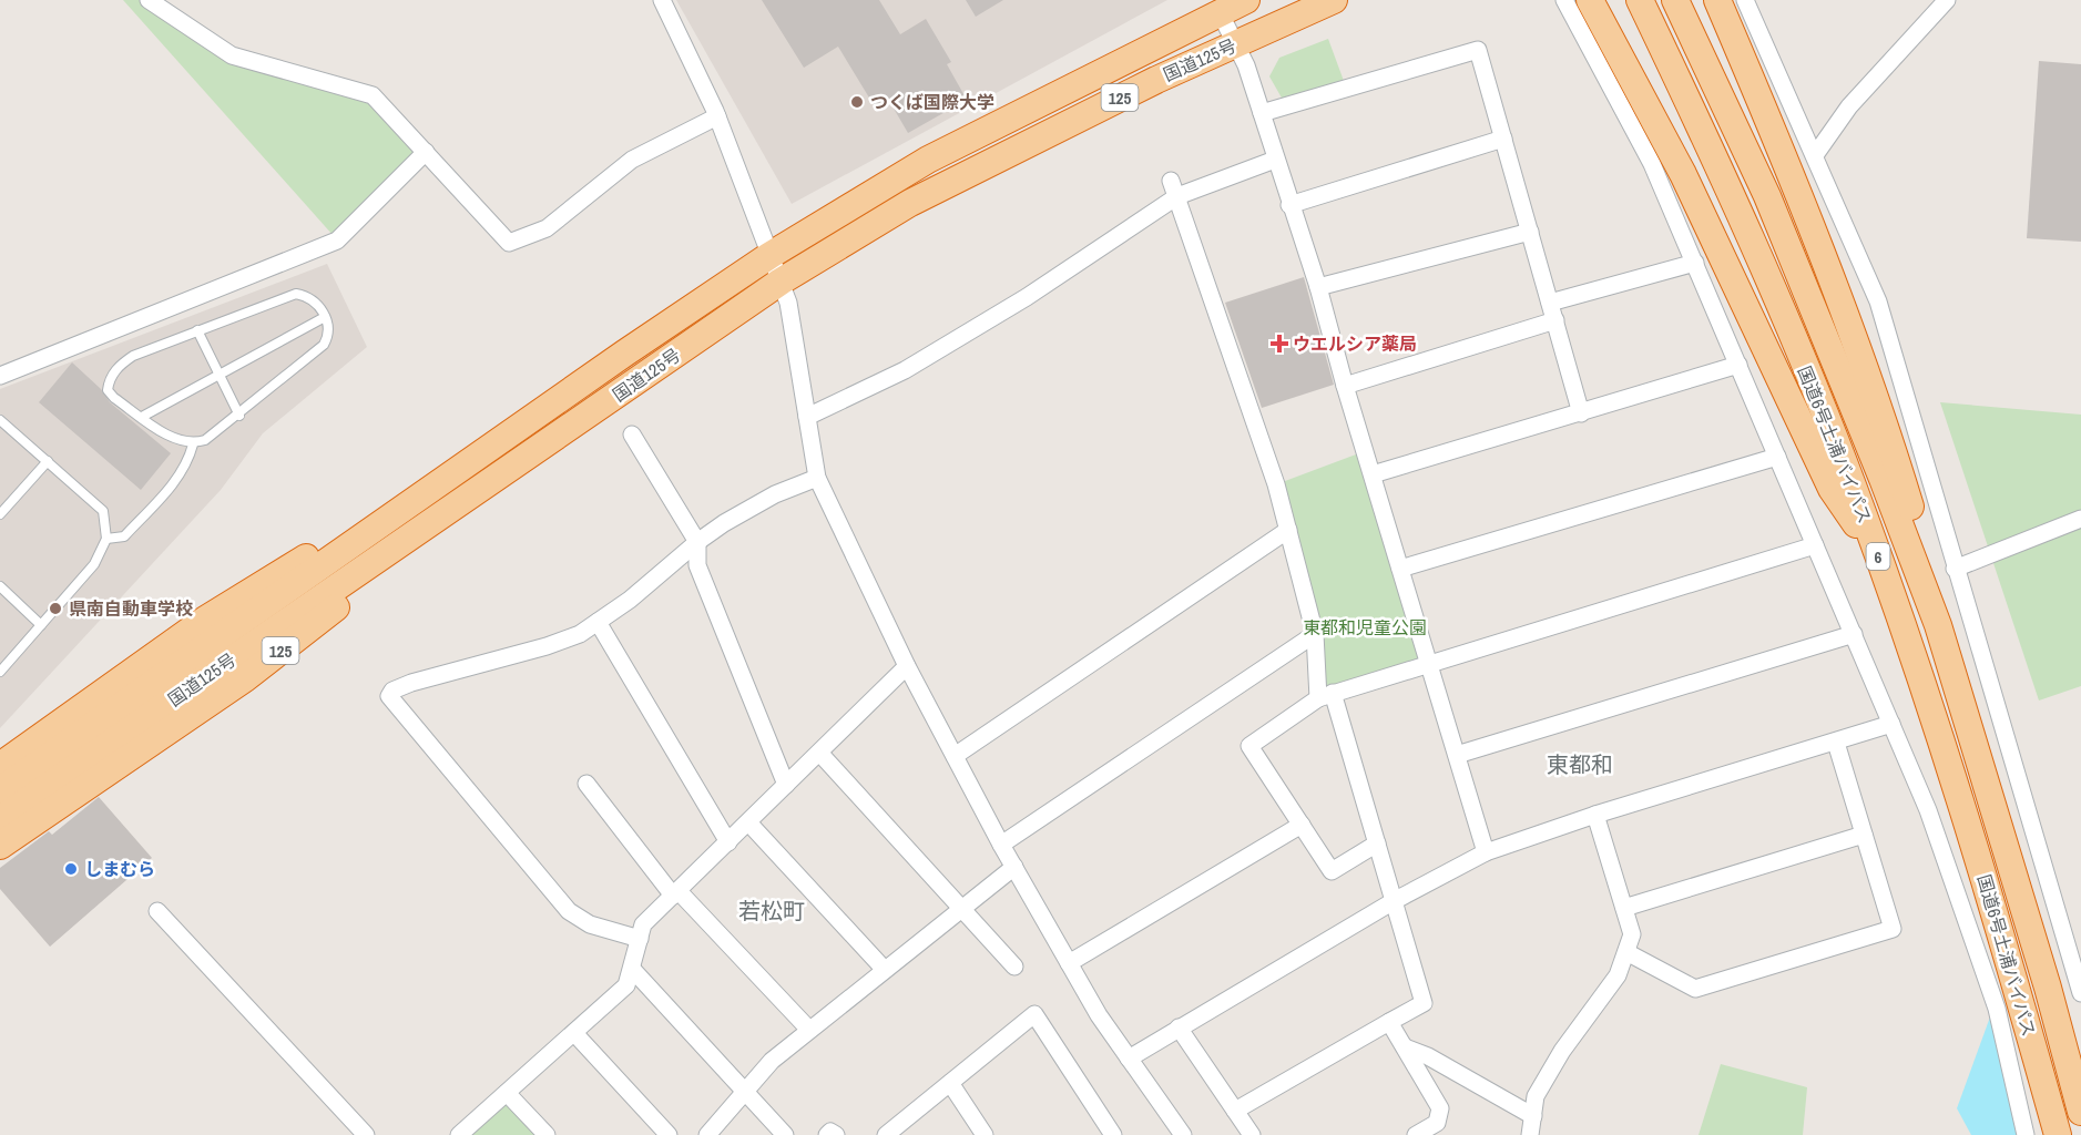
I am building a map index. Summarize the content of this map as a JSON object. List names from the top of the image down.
{
  "streets": {
    "highway": [
      "国道125号",
      "125",
      "国道6号土浦バイパス",
      "6"
    ]
  },
  "crossings": [
    ["国道125号", "125"]
  ],
  "districts": ["東都和", "若松町"],
  "parks": ["東都和児童公園"],
  "places": {
    "other": ["つくば国際大学", "県南自動車学校", "しまむら"],
    "health": ["ウエルシア薬局"]
  }
}
